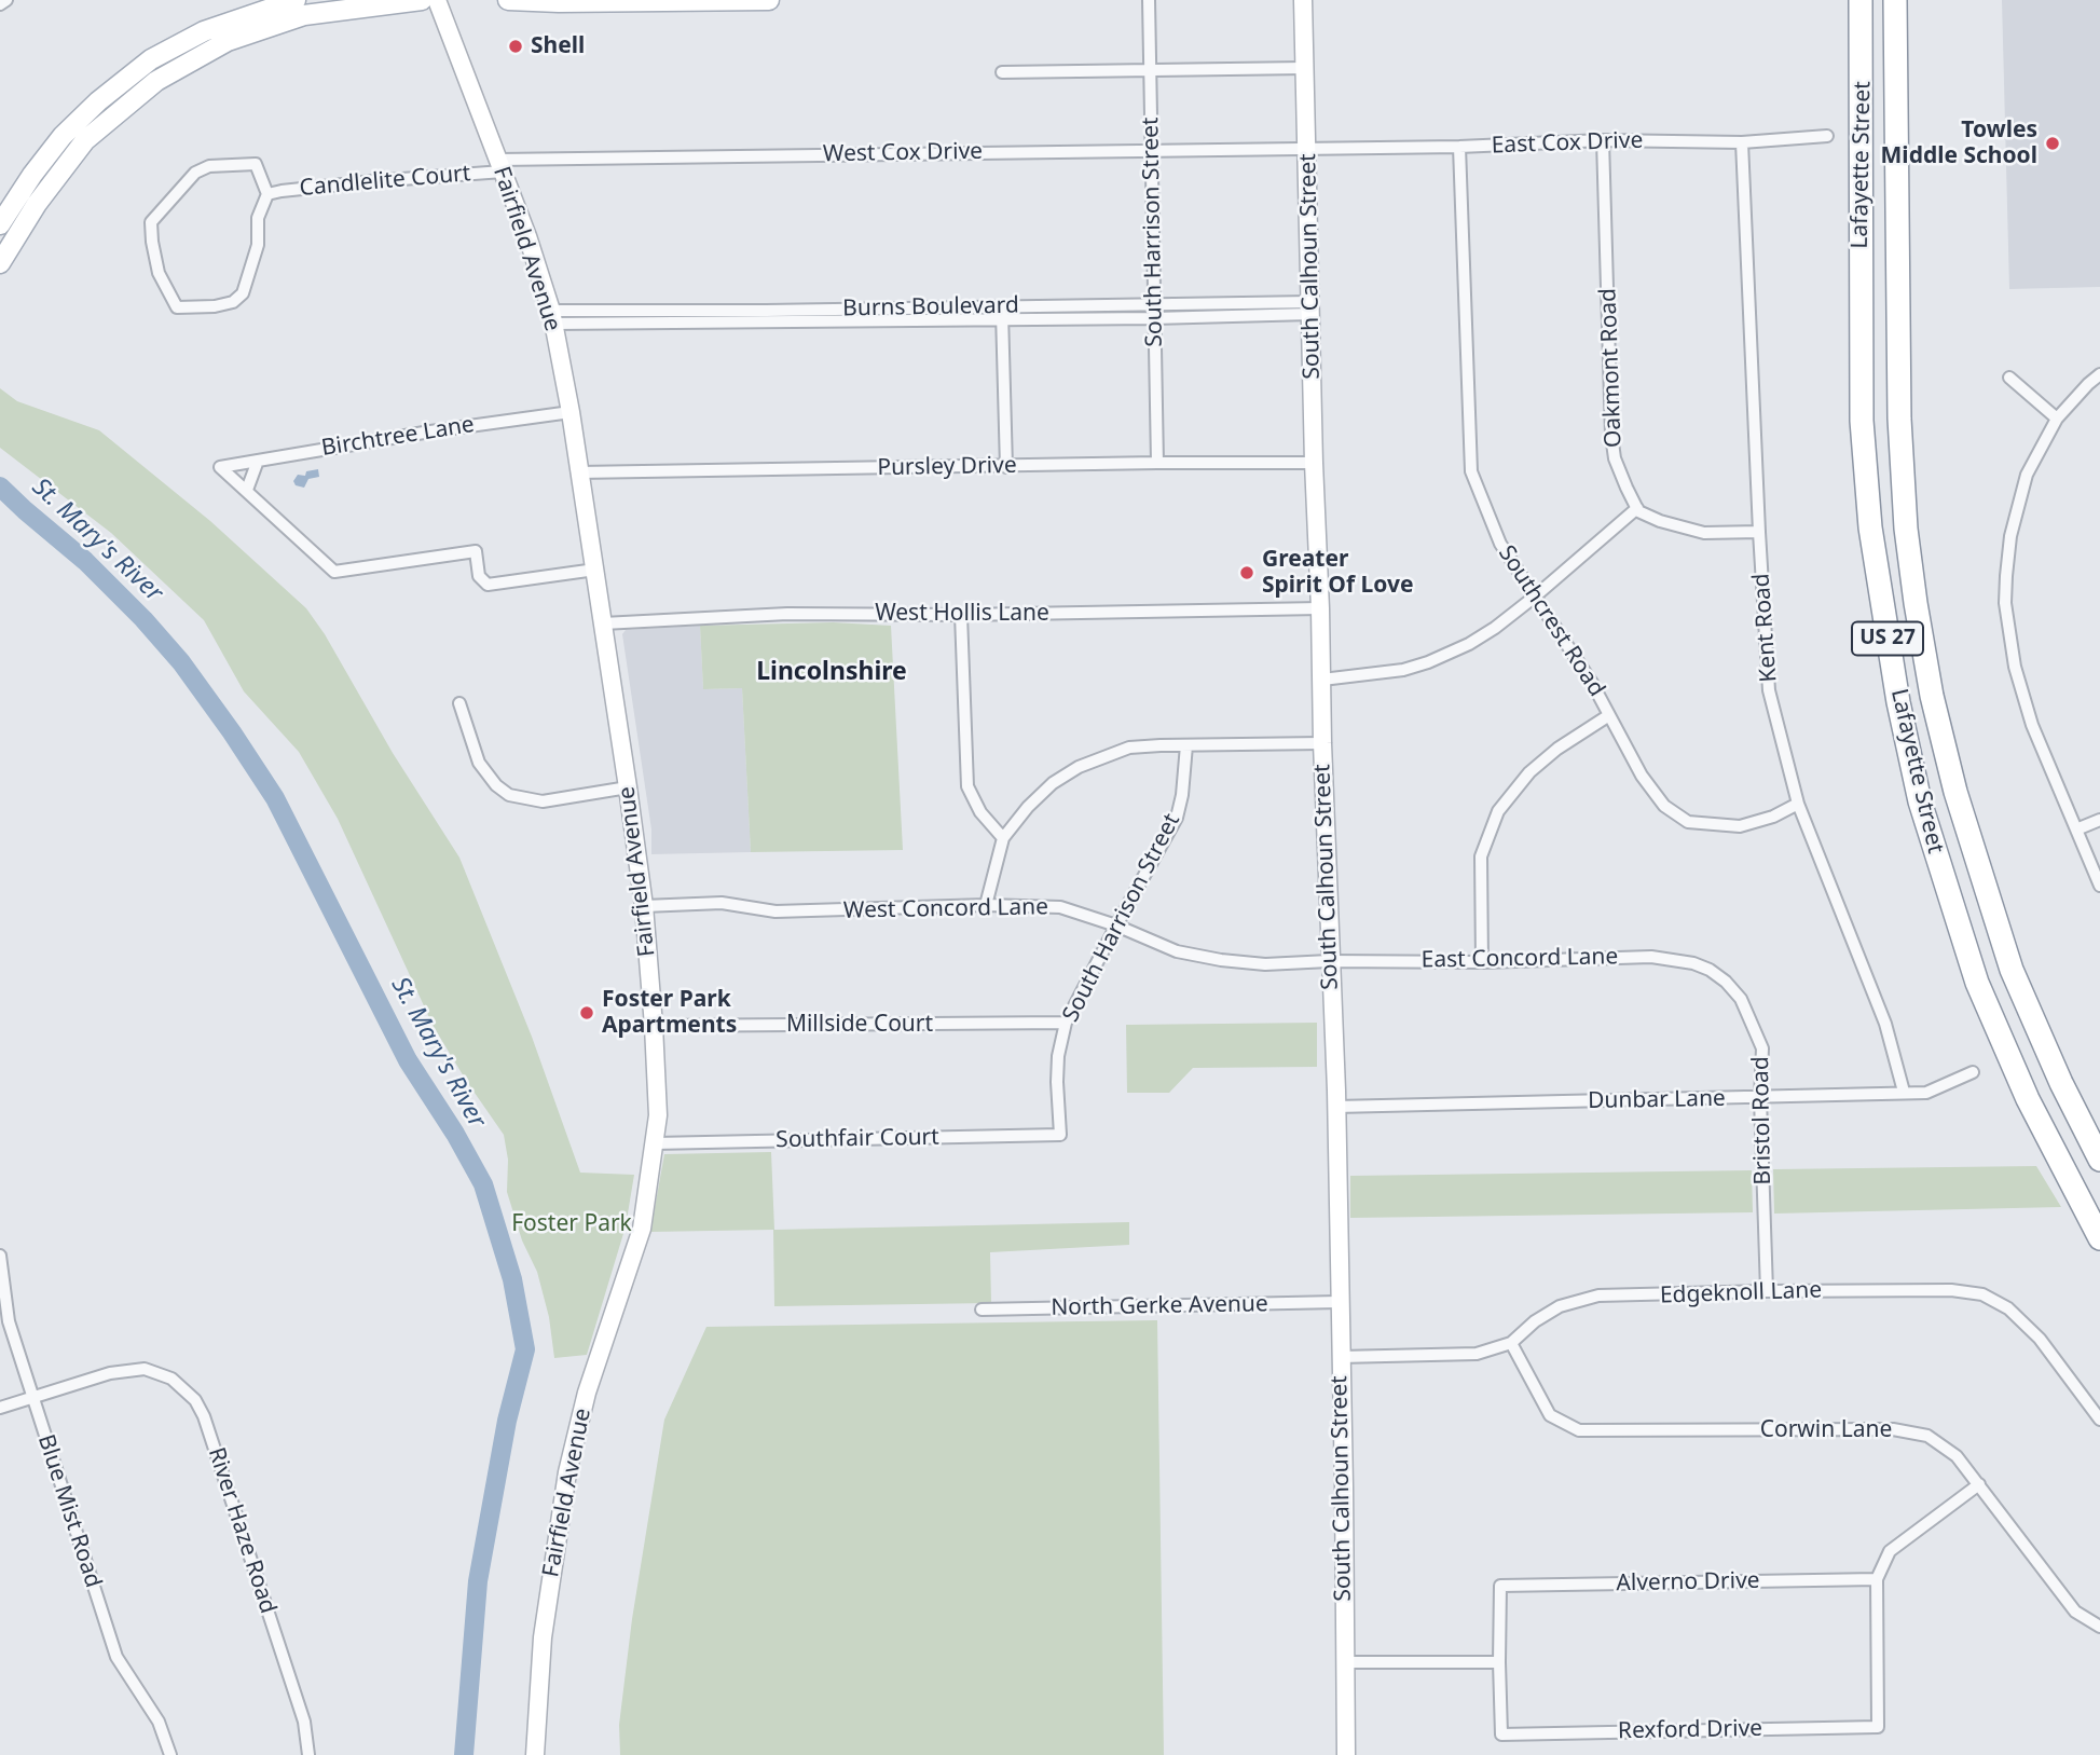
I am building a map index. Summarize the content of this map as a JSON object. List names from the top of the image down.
{
  "streets": {
    "highway": ["Lafayette Street", "US 27"],
    "main road": ["Fairfield Avenue", "South Calhoun Street"],
    "street": [
      "East Cox Drive",
      "West Cox Drive",
      "Candlelite Court",
      "South Harrison Street",
      "Burns Boulevard",
      "Oakmont Road",
      "Birchtree Lane",
      "Pursley Drive",
      "West Hollis Lane",
      "Southcrest Road",
      "Kent Road",
      "West Concord Lane",
      "East Concord Lane",
      "Millside Court",
      "Dunbar Lane",
      "Bristol Road",
      "Southfair Court",
      "Edgeknoll Lane",
      "North Gerke Avenue",
      "Corwin Lane",
      "Blue Mist Road",
      "River Haze Road",
      "Alverno Drive",
      "Rexford Drive"
    ]
  },
  "crossings": [
    ["East Cox Drive", "West Cox Drive"],
    ["East Cox Drive", "South Calhoun Street"],
    ["East Cox Drive", "Oakmont Road"],
    ["East Cox Drive", "Southcrest Road"],
    ["East Cox Drive", "Kent Road"],
    ["West Cox Drive", "Candlelite Court"],
    ["West Cox Drive", "South Harrison Street"],
    ["West Cox Drive", "Fairfield Avenue"],
    ["West Cox Drive", "South Calhoun Street"],
    ["Candlelite Court", "Fairfield Avenue"],
    ["South Harrison Street", "Burns Boulevard"],
    ["South Harrison Street", "Pursley Drive"],
    ["South Harrison Street", "West Concord Lane"],
    ["South Harrison Street", "Millside Court"],
    ["South Harrison Street", "Southfair Court"],
    ["Fairfield Avenue", "Burns Boulevard"],
    ["Fairfield Avenue", "Birchtree Lane"],
    ["Fairfield Avenue", "Pursley Drive"],
    ["Fairfield Avenue", "West Hollis Lane"],
    ["Fairfield Avenue", "West Concord Lane"],
    ["Fairfield Avenue", "Millside Court"],
    ["Fairfield Avenue", "Southfair Court"],
    ["South Calhoun Street", "Burns Boulevard"],
    ["South Calhoun Street", "Pursley Drive"],
    ["South Calhoun Street", "West Hollis Lane"],
    ["South Calhoun Street", "West Concord Lane"],
    ["South Calhoun Street", "East Concord Lane"],
    ["South Calhoun Street", "Dunbar Lane"],
    ["South Calhoun Street", "Edgeknoll Lane"],
    ["South Calhoun Street", "North Gerke Avenue"],
    ["Southcrest Road", "Kent Road"],
    ["Kent Road", "Dunbar Lane"],
    ["West Concord Lane", "East Concord Lane"],
    ["East Concord Lane", "Bristol Road"],
    ["Dunbar Lane", "Bristol Road"],
    ["Bristol Road", "Edgeknoll Lane"],
    ["Edgeknoll Lane", "Corwin Lane"],
    ["Blue Mist Road", "River Haze Road"],
    ["Alverno Drive", "Rexford Drive"]
  ],
  "districts": ["Lincolnshire"],
  "water": ["St. Mary's River"],
  "parks": ["Foster Park"],
  "places": [
    "Shell",
    "Towles Middle School",
    "Greater Spirit Of Love",
    "Foster Park Apartments"
  ]
}
